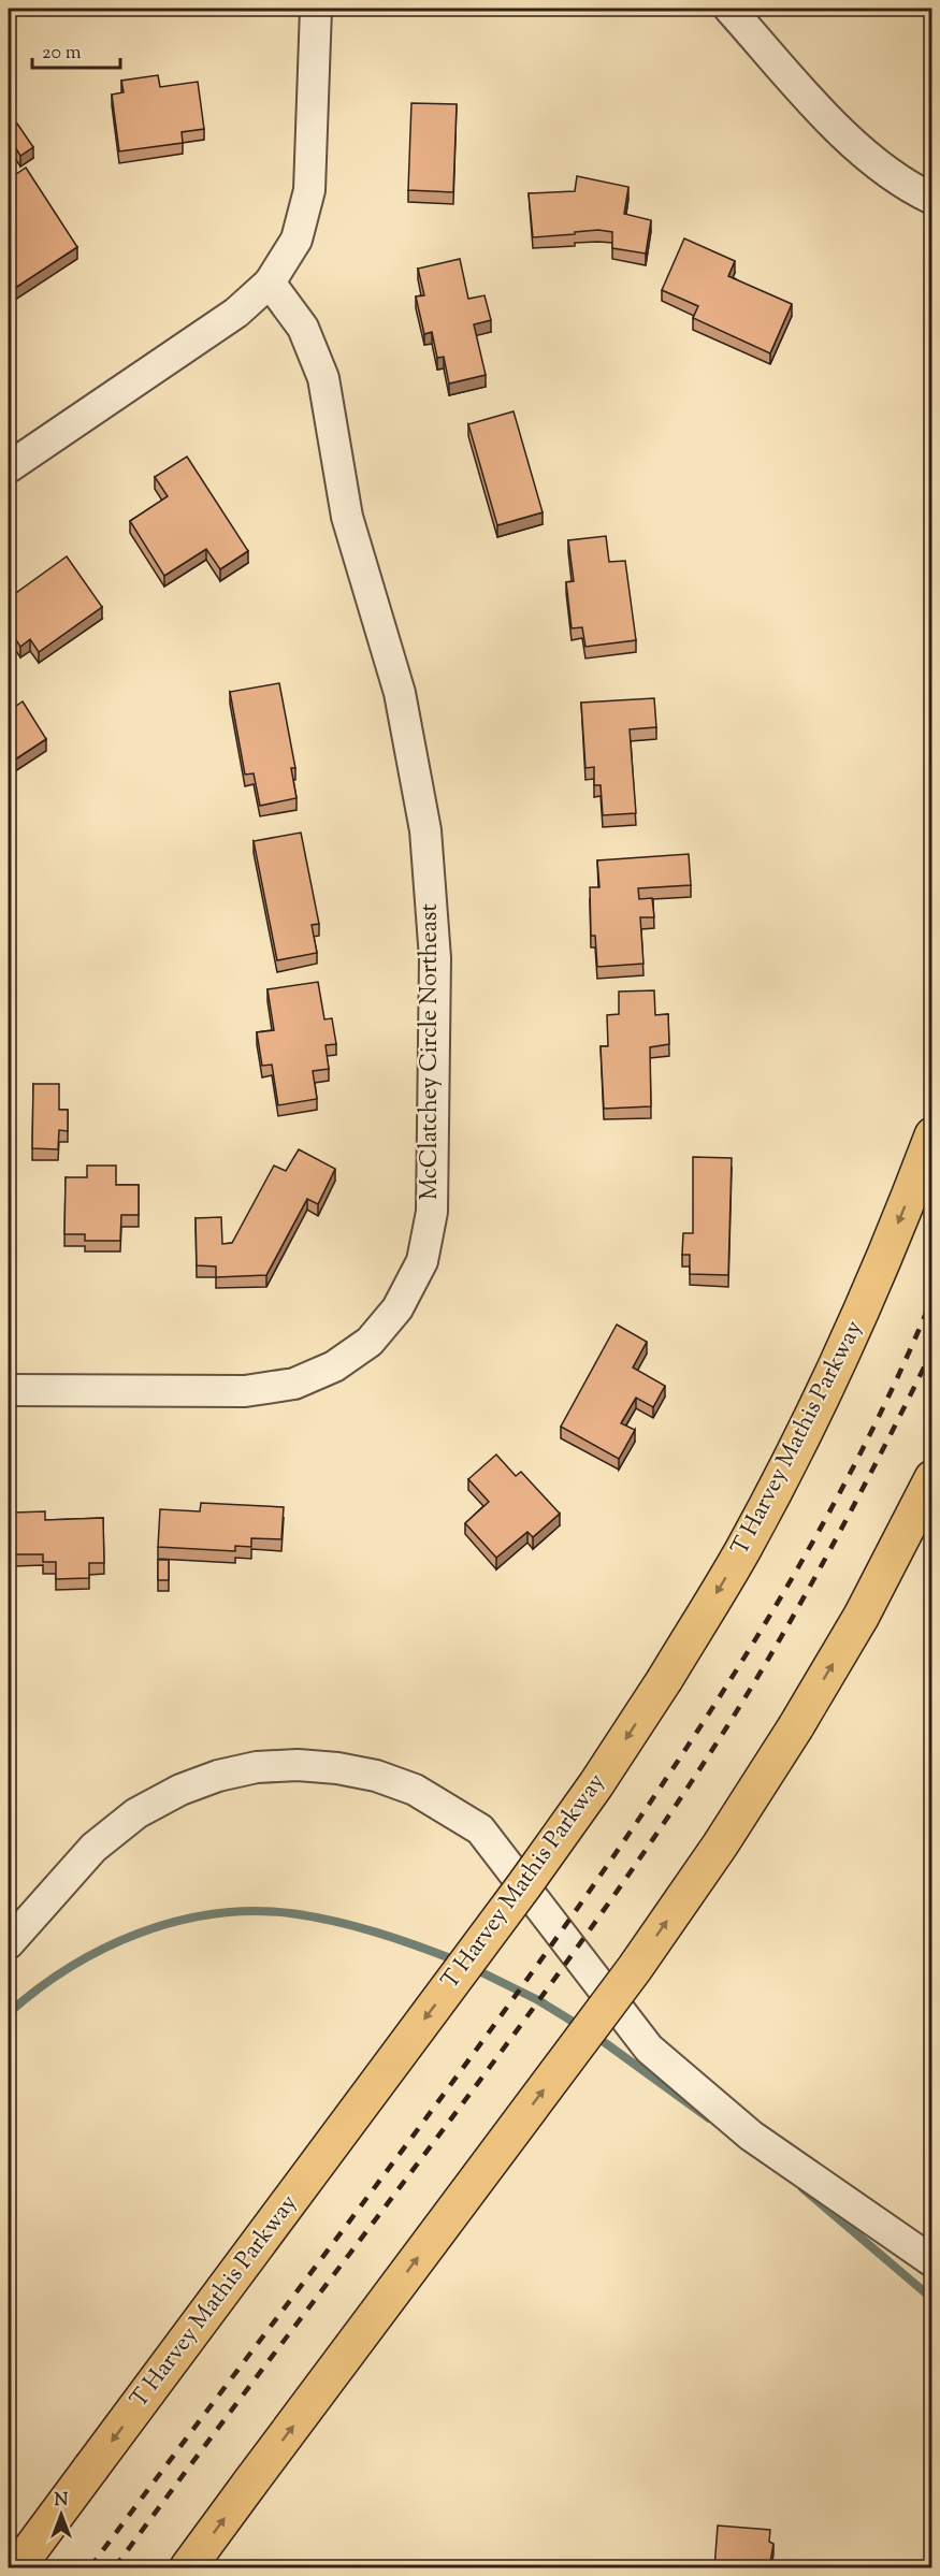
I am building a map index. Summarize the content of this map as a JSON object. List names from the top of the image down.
{
  "streets": {
    "highway": ["T Harvey Mathis Parkway"],
    "street": ["McClatchey Circle Northeast"]
  },
  "scale_bar": "20 m",
  "north": "top"
}
